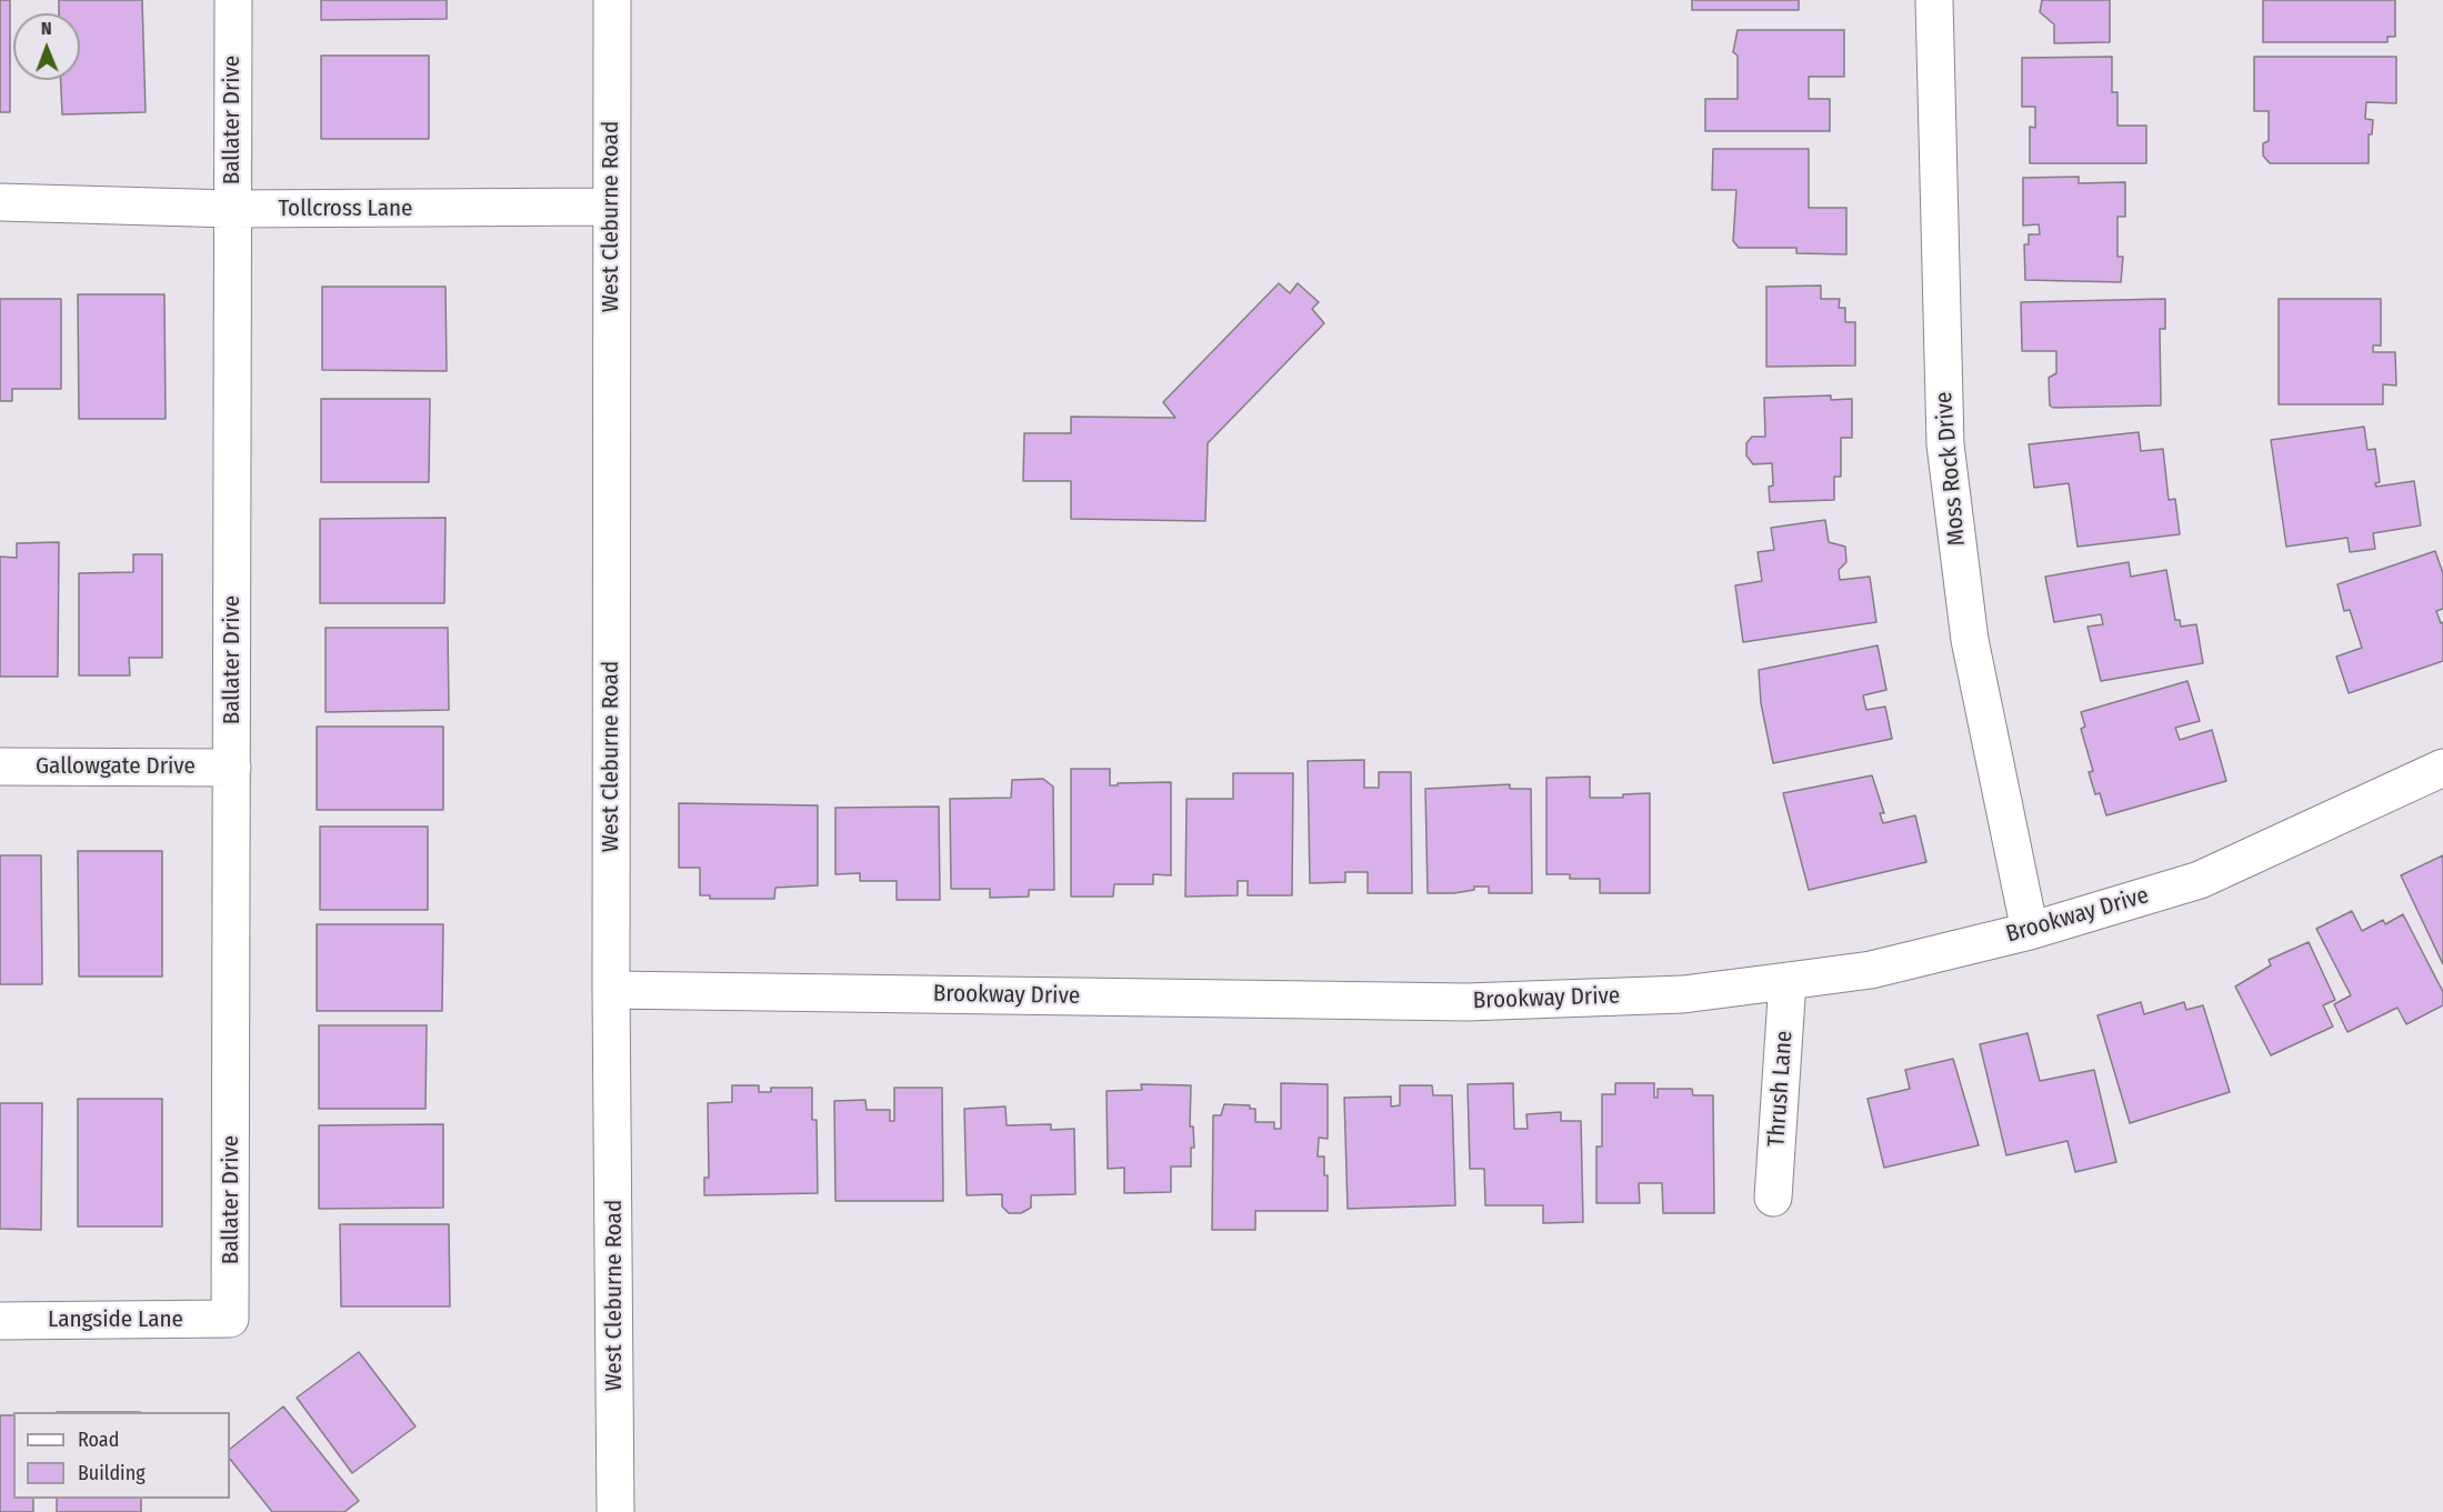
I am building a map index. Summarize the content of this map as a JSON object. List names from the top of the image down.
{
  "streets": {
    "street": [
      "Ballater Drive",
      "Tollcross Lane",
      "West Cleburne Road",
      "Moss Rock Drive",
      "Gallowgate Drive",
      "Brookway Drive",
      "Thrush Lane",
      "Langside Lane"
    ]
  },
  "crossings": [
    ["Ballater Drive", "Tollcross Lane"],
    ["Ballater Drive", "Gallowgate Drive"],
    ["Ballater Drive", "Langside Lane"],
    ["Tollcross Lane", "West Cleburne Road"],
    ["West Cleburne Road", "Brookway Drive"],
    ["Moss Rock Drive", "Brookway Drive"],
    ["Brookway Drive", "Thrush Lane"]
  ],
  "legend": ["Road", "Building"],
  "north": "top"
}
